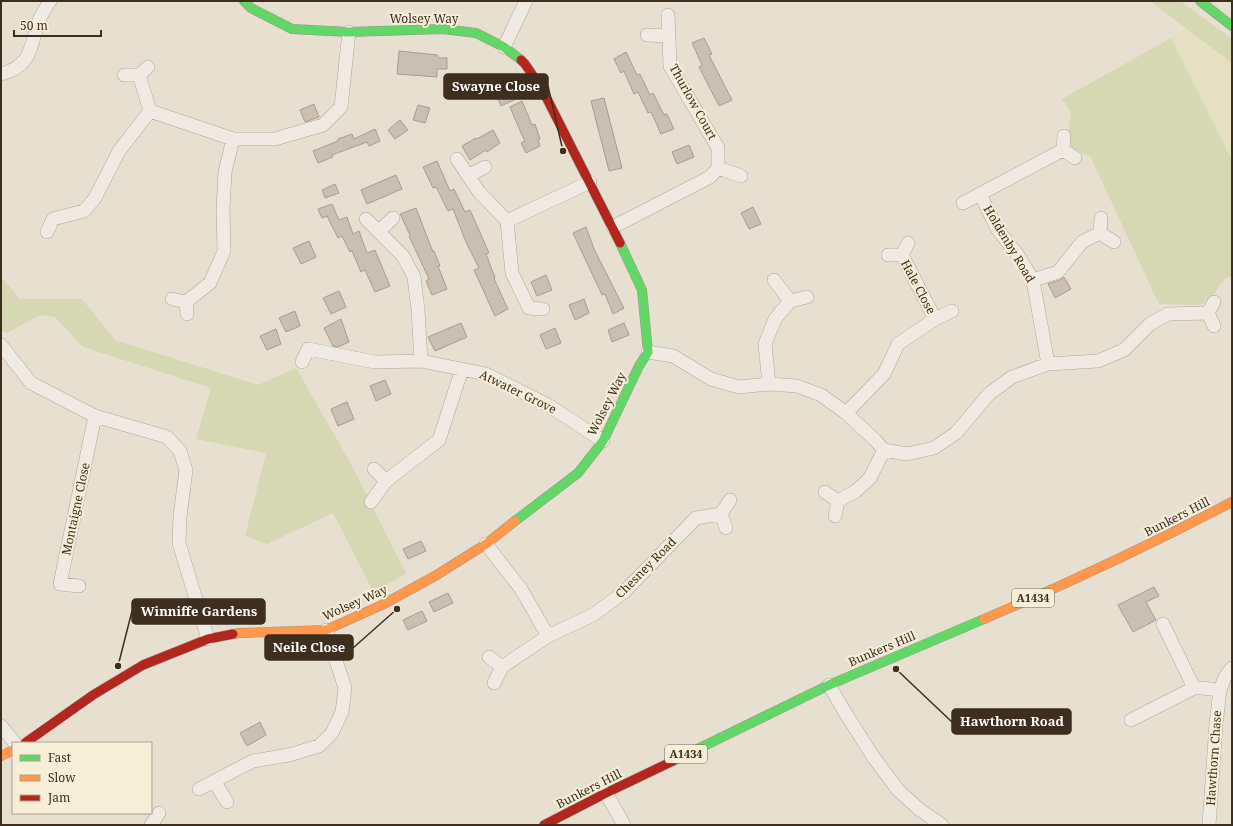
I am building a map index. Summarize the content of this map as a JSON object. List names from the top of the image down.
{
  "streets": {
    "main road": ["Wolsey Way", "Bunkers Hill", "A1434"],
    "street": [
      "Thurlow Court",
      "Holdenby Road",
      "Hale Close",
      "Atwater Grove",
      "Montaigne Close",
      "Chesney Road",
      "Hawthorn Chase"
    ]
  },
  "crossings": [
    ["Wolsey Way", "Atwater Grove"]
  ],
  "places": [
    "Swayne Close",
    "Neile Close",
    "Winniffe Gardens",
    "Hawthorn Road"
  ],
  "legend": ["Fast", "Slow", "Jam"],
  "scale_bar": "50 m"
}
